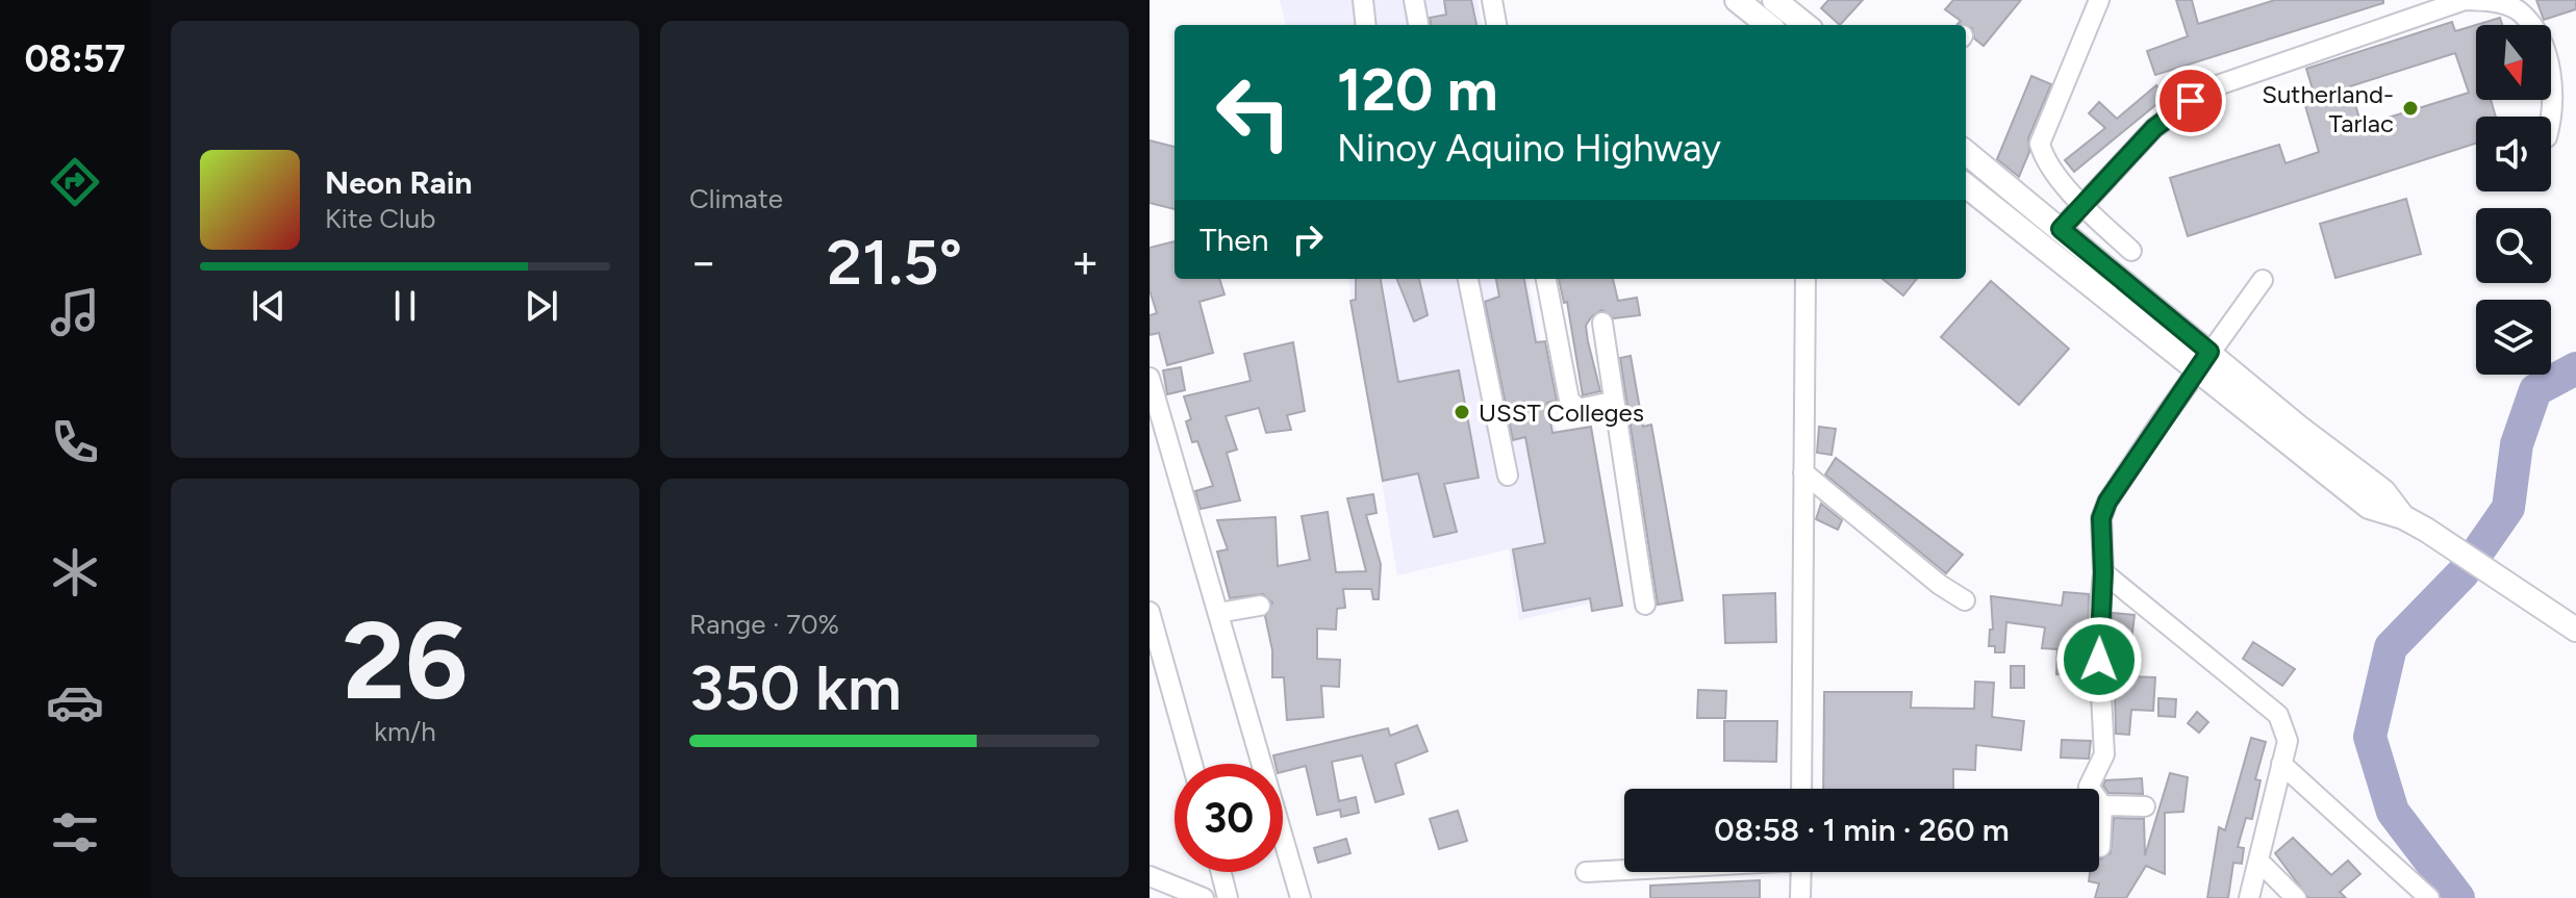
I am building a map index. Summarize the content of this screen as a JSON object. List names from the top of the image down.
{
  "places": ["Sutherland- Tarlac", "USST Colleges"],
  "north": "bottom",
  "page": {
    "tabs": "08:57",
    "tile": [
      "Climate",
      ["26", "km/h"],
      ["Range · 70%", "350 km"]
    ],
    "turn": ["120 m", "Ninoy Aquino Highway"],
    "song": ["Neon Rain", "Kite Club"],
    "then": "Then",
    "heat": ["−", "21.5°", "+"],
    "limit": "30",
    "trip": "08:58 · 1 min · 260 m"
  }
}
